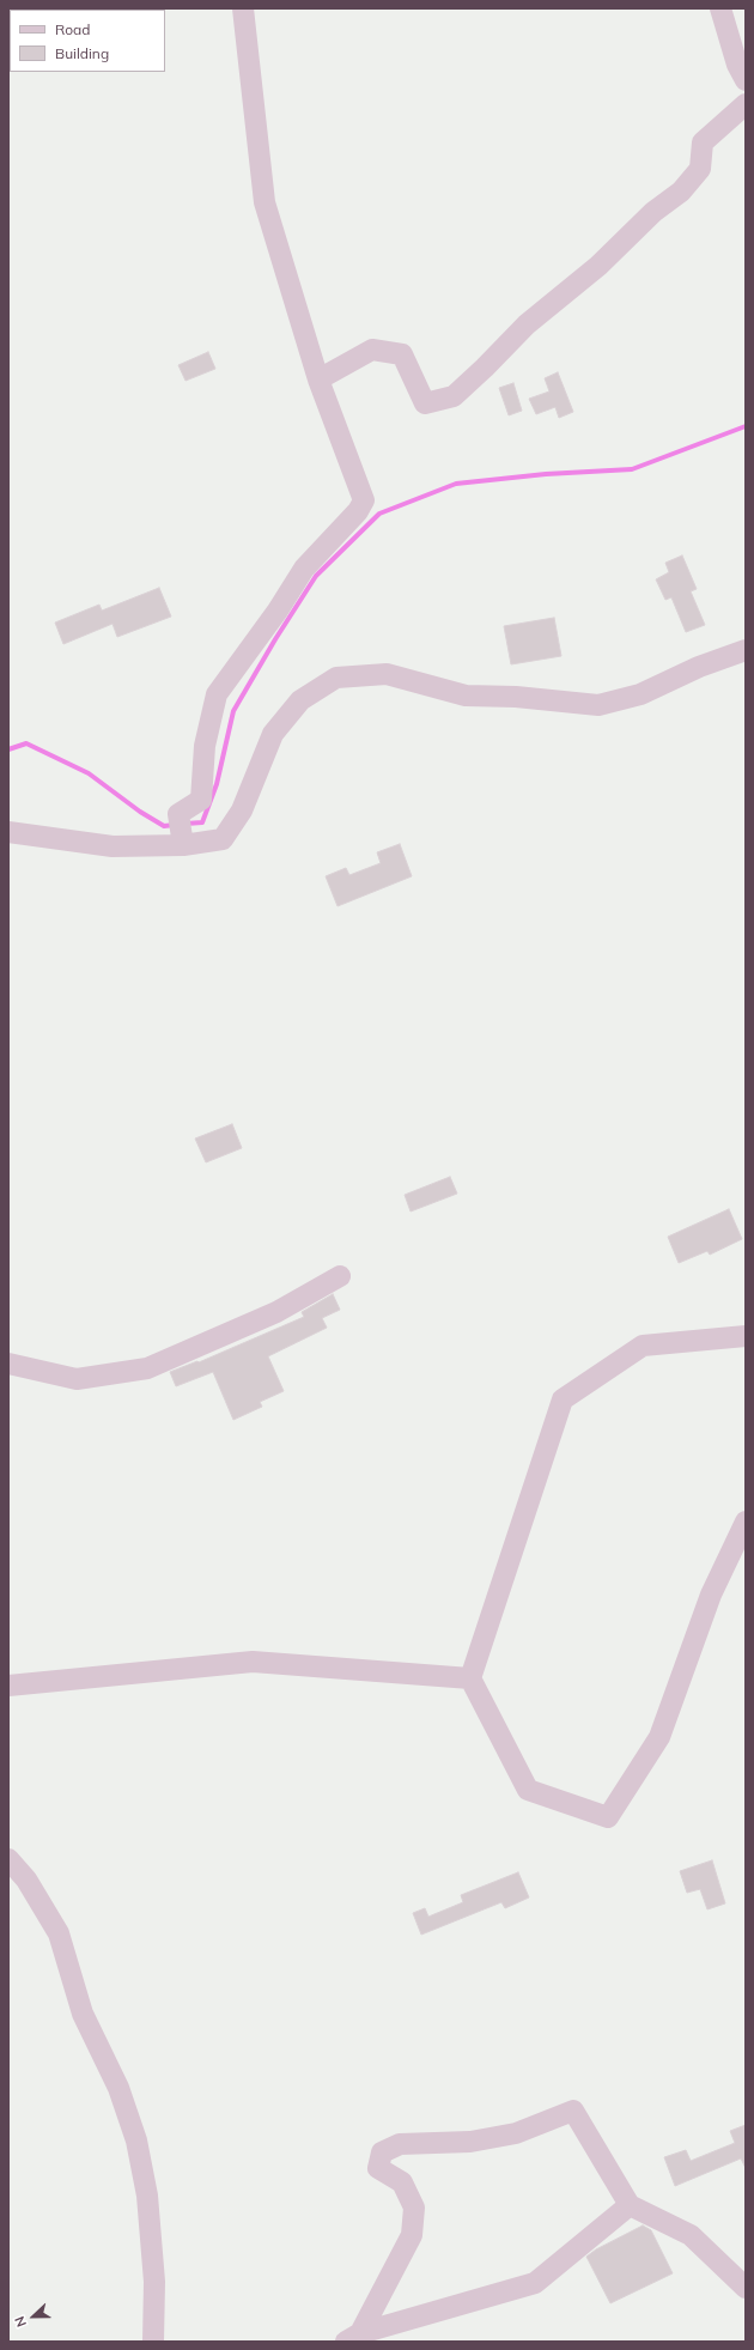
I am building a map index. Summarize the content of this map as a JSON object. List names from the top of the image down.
{
  "legend": ["Road", "Building"],
  "north": "left"
}
